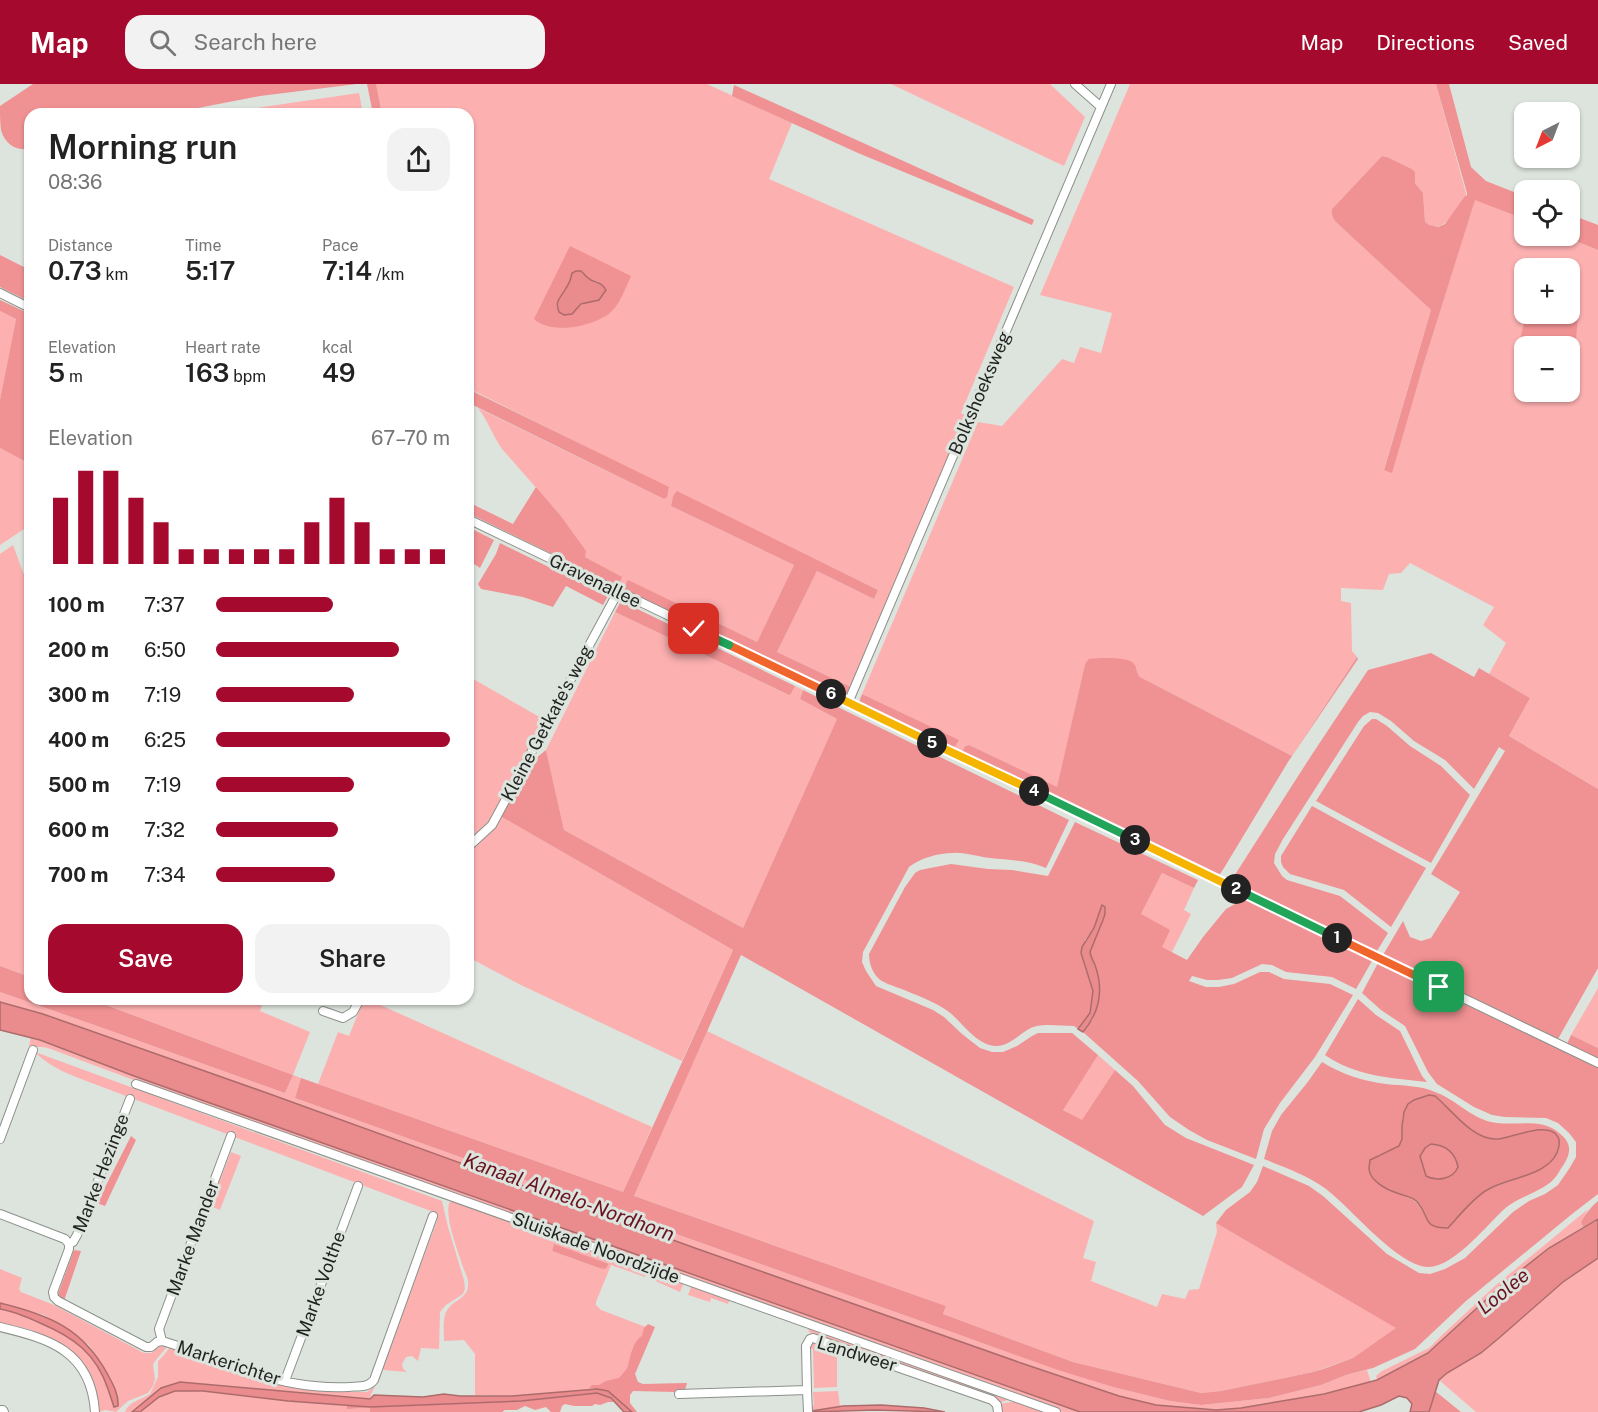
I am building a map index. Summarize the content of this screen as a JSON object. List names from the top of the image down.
{
  "streets": {
    "street": [
      "Bolkshoeksweg",
      "Gravenallee",
      "Kleine Getkate's weg",
      "Marke Hezinge",
      "Marke Mander",
      "Sluiskade Noordzijde",
      "Marke Volthe",
      "Landweer",
      "Markerichter"
    ]
  },
  "crossings": [
    ["Bolkshoeksweg", "Gravenallee"],
    ["Gravenallee", "Kleine Getkate's weg"],
    ["Marke Hezinge", "Markerichter"],
    ["Marke Mander", "Markerichter"],
    ["Marke Volthe", "Markerichter"]
  ],
  "water": ["Kanaal Almelo-Nordhorn", "Loolee"],
  "north": "bottom left",
  "page": {
    "header": "Map",
    "search": "Search here",
    "nav": ["Map", "Directions", "Saved"],
    "map_buttons": ["+", "−"],
    "heading": ["Morning run", "08:36"],
    "stats": [
      ["Distance", "0.73 km"],
      ["Time", "5:17"],
      ["Pace", "7:14 /km"],
      ["Elevation", "5 m"],
      ["Heart rate", "163 bpm"],
      ["kcal", "49"]
    ],
    "chart": ["Elevation", "67–70 m"],
    "list": [
      {
        "name": "100 m",
        "note": "7:37"
      },
      {
        "name": "200 m",
        "note": "6:50"
      },
      {
        "name": "300 m",
        "note": "7:19"
      },
      {
        "name": "400 m",
        "note": "6:25"
      },
      {
        "name": "500 m",
        "note": "7:19"
      },
      {
        "name": "600 m",
        "note": "7:32"
      },
      {
        "name": "700 m",
        "note": "7:34"
      }
    ],
    "pins": [
      "6",
      "5",
      "4",
      "3",
      "2",
      "1"
    ],
    "buttons": ["Save", "Share"]
  }
}
